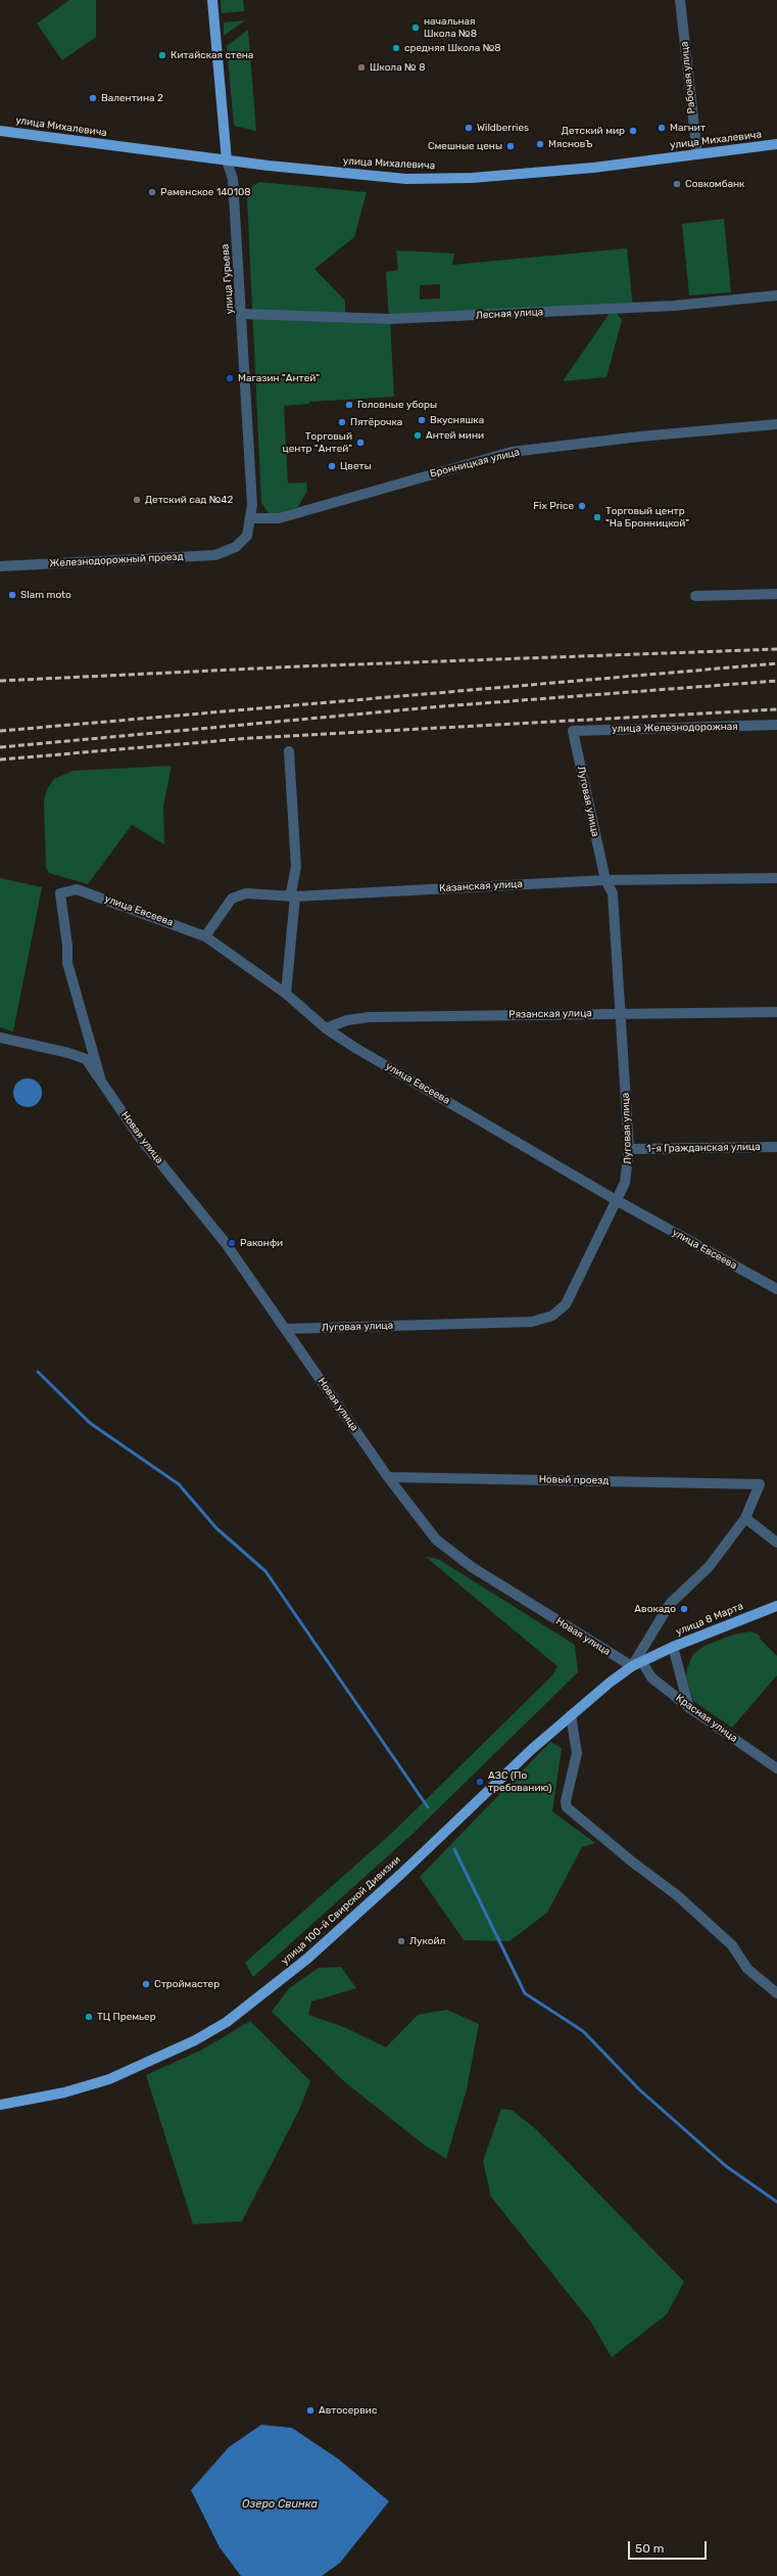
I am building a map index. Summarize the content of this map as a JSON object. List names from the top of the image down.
{
  "streets": {
    "main road": [
      "улица Михалевича",
      "улица Гурьева",
      "улица 8 Марта",
      "улица 100-й Свирской Дивизии"
    ],
    "street": [
      "Рабочая улица",
      "Лесная улица",
      "Бронницкая улица",
      "Железнодорожный проезд",
      "улица Железнодорожная",
      "Луговая улица",
      "Казанская улица",
      "улица Евсеева",
      "Рязанская улица",
      "Новая улица",
      "1-я Гражданская улица",
      "Новый проезд",
      "Красная улица"
    ]
  },
  "crossings": [
    ["Рабочая улица", "улица Михалевича"],
    ["улица Михалевича", "улица Гурьева"],
    ["улица Гурьева", "Лесная улица"],
    ["улица Гурьева", "Бронницкая улица"],
    ["улица Гурьева", "Железнодорожный проезд"],
    ["улица Железнодорожная", "Луговая улица"],
    ["Луговая улица", "Казанская улица"],
    ["Луговая улица", "улица Евсеева"],
    ["Луговая улица", "Рязанская улица"],
    ["Луговая улица", "Новая улица"],
    ["Луговая улица", "1-я Гражданская улица"],
    ["Казанская улица", "улица Евсеева"],
    ["улица Евсеева", "Рязанская улица"],
    ["улица Евсеева", "Новая улица"],
    ["Новая улица", "Новый проезд"],
    ["Новая улица", "улица 100-й Свирской Дивизии"],
    ["улица 8 Марта", "улица 100-й Свирской Дивизии"],
    ["Красная улица", "улица 100-й Свирской Дивизии"]
  ],
  "water": ["Озеро Свинка"],
  "places": [
    "начальная Школа №8",
    "средняя Школа №8",
    "Китайская стена",
    "Школа № 8",
    "Валентина 2",
    "Wildberries",
    "Магнит",
    "Детский мир",
    "МясновЪ",
    "Смешные цены",
    "Совкомбанк",
    "Раменское 140108",
    "Магазин \"Антей\"",
    "Головные уборы",
    "Вкусняшка",
    "Пятёрочка",
    "Антей мини",
    "Торговый центр \"Антей\"",
    "Цветы",
    "Детский сад №42",
    "Fix Price",
    "Торговый центр \"На Бронницкой\"",
    "Slam moto",
    "Раконфи",
    "Авокадо",
    "АЗС (По требованию)",
    "Лукойл",
    "Строймастер",
    "ТЦ Премьер",
    "Автосервис"
  ],
  "scale_bar": "50 m"
}
